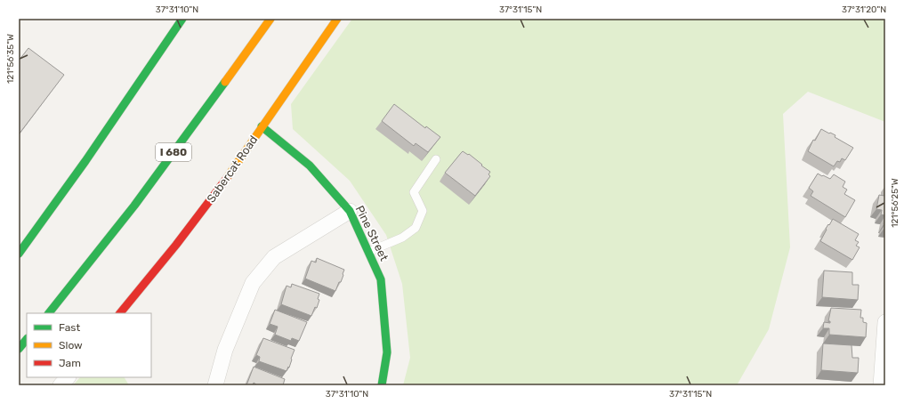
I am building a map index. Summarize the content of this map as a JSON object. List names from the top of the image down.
{
  "streets": {
    "main road": ["I 680", "Sabercat Road", "Pine Street"]
  },
  "crossings": [
    ["Sabercat Road", "Pine Street"]
  ],
  "legend": ["Fast", "Slow", "Jam"],
  "coordinates": [
    "37°31'10\"N",
    "37°31'15\"N",
    "37°31'20\"N",
    "121°56'35\"W",
    "121°56'25\"W"
  ]
}
